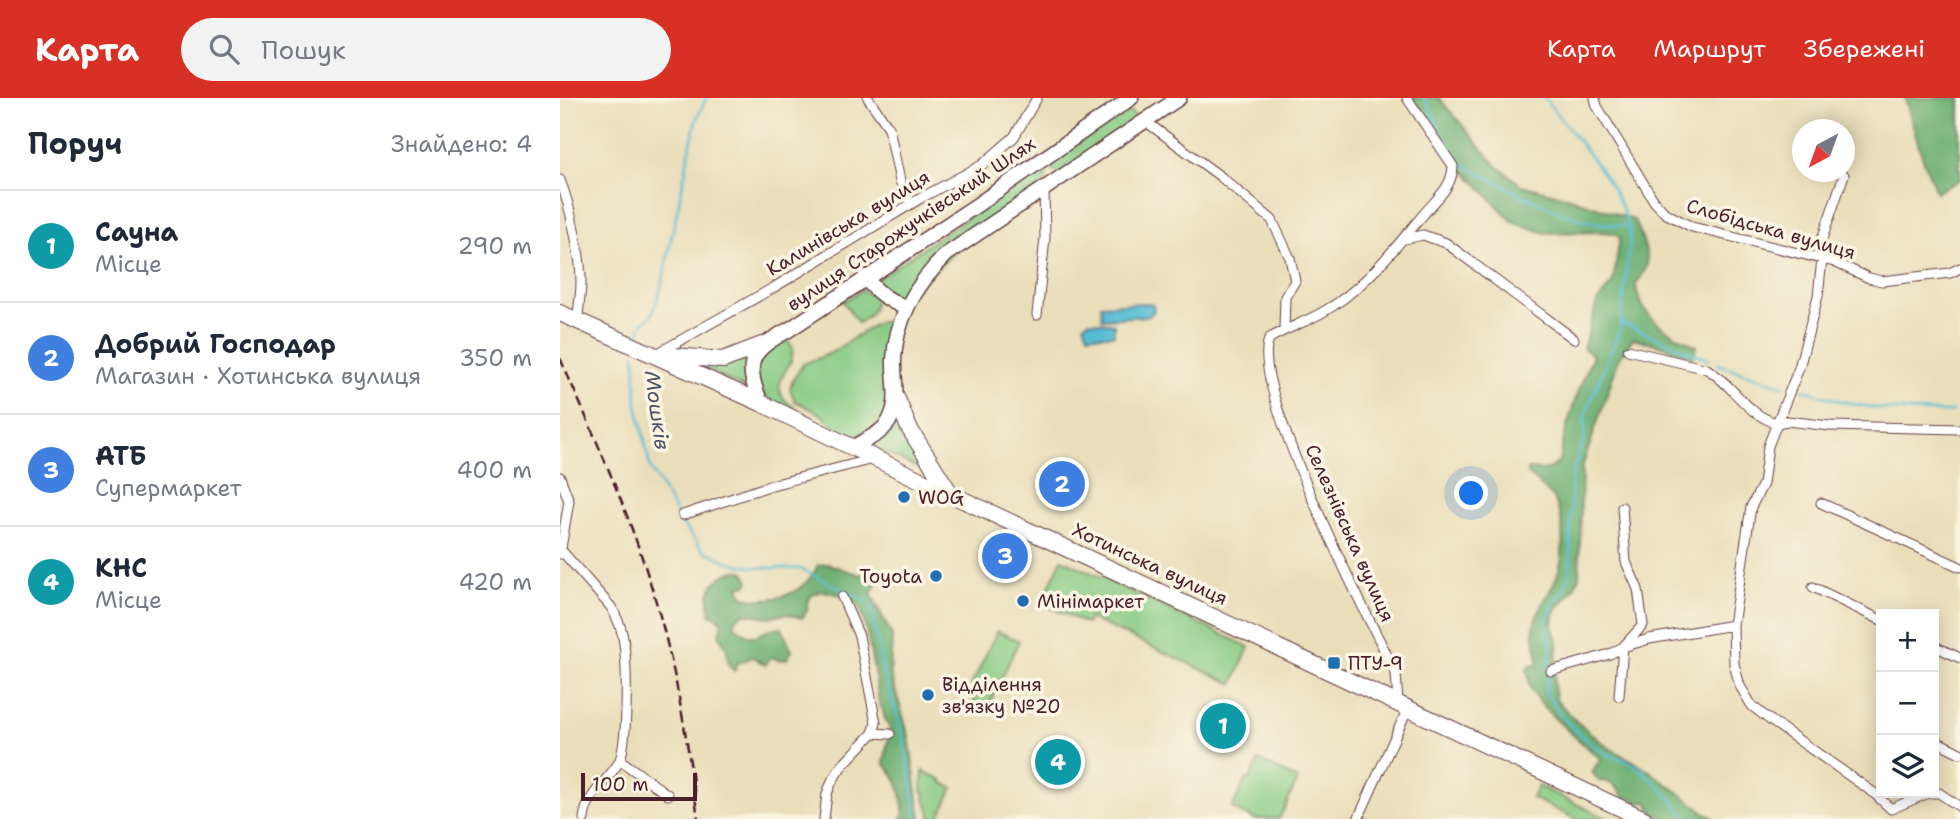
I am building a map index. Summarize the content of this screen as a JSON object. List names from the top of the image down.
{
  "streets": {
    "highway": ["Хотинська вулиця"],
    "main road": ["вулиця Старожучківський Шлях"],
    "street": ["Калинівська вулиця", "Слобідська вулиця", "Селезнівська вулиця"]
  },
  "crossings": [
    ["Калинівська вулиця", "Хотинська вулиця"],
    ["Селезнівська вулиця", "Хотинська вулиця"]
  ],
  "water": ["Мошків"],
  "places": {
    "other": [
      "WOG",
      "Toyota",
      "Мінімаркет",
      "Відділення зв'язку №20"
    ],
    "transit": ["ПТУ-9"]
  },
  "scale_bar": "100 m",
  "north": "bottom left",
  "page": {
    "header": "Карта",
    "search": "Пошук",
    "nav": ["Карта", "Маршрут", "Збережені"],
    "heading": ["Поруч", "Знайдено: 4"],
    "list": [
      {
        "mark": "1",
        "name": "Сауна",
        "note": "Місце",
        "value": "290 m"
      },
      {
        "mark": "2",
        "name": "Добрий Господар",
        "note": "Магазин · Хотинська вулиця",
        "value": "350 m"
      },
      {
        "mark": "3",
        "name": "АТБ",
        "note": "Супермаркет",
        "value": "400 m"
      },
      {
        "mark": "4",
        "name": "КНС",
        "note": "Місце",
        "value": "420 m"
      }
    ],
    "pins": [
      "2",
      "3",
      "1",
      "4"
    ],
    "map_buttons": ["+", "−"],
    "scale": "100 m"
  }
}
